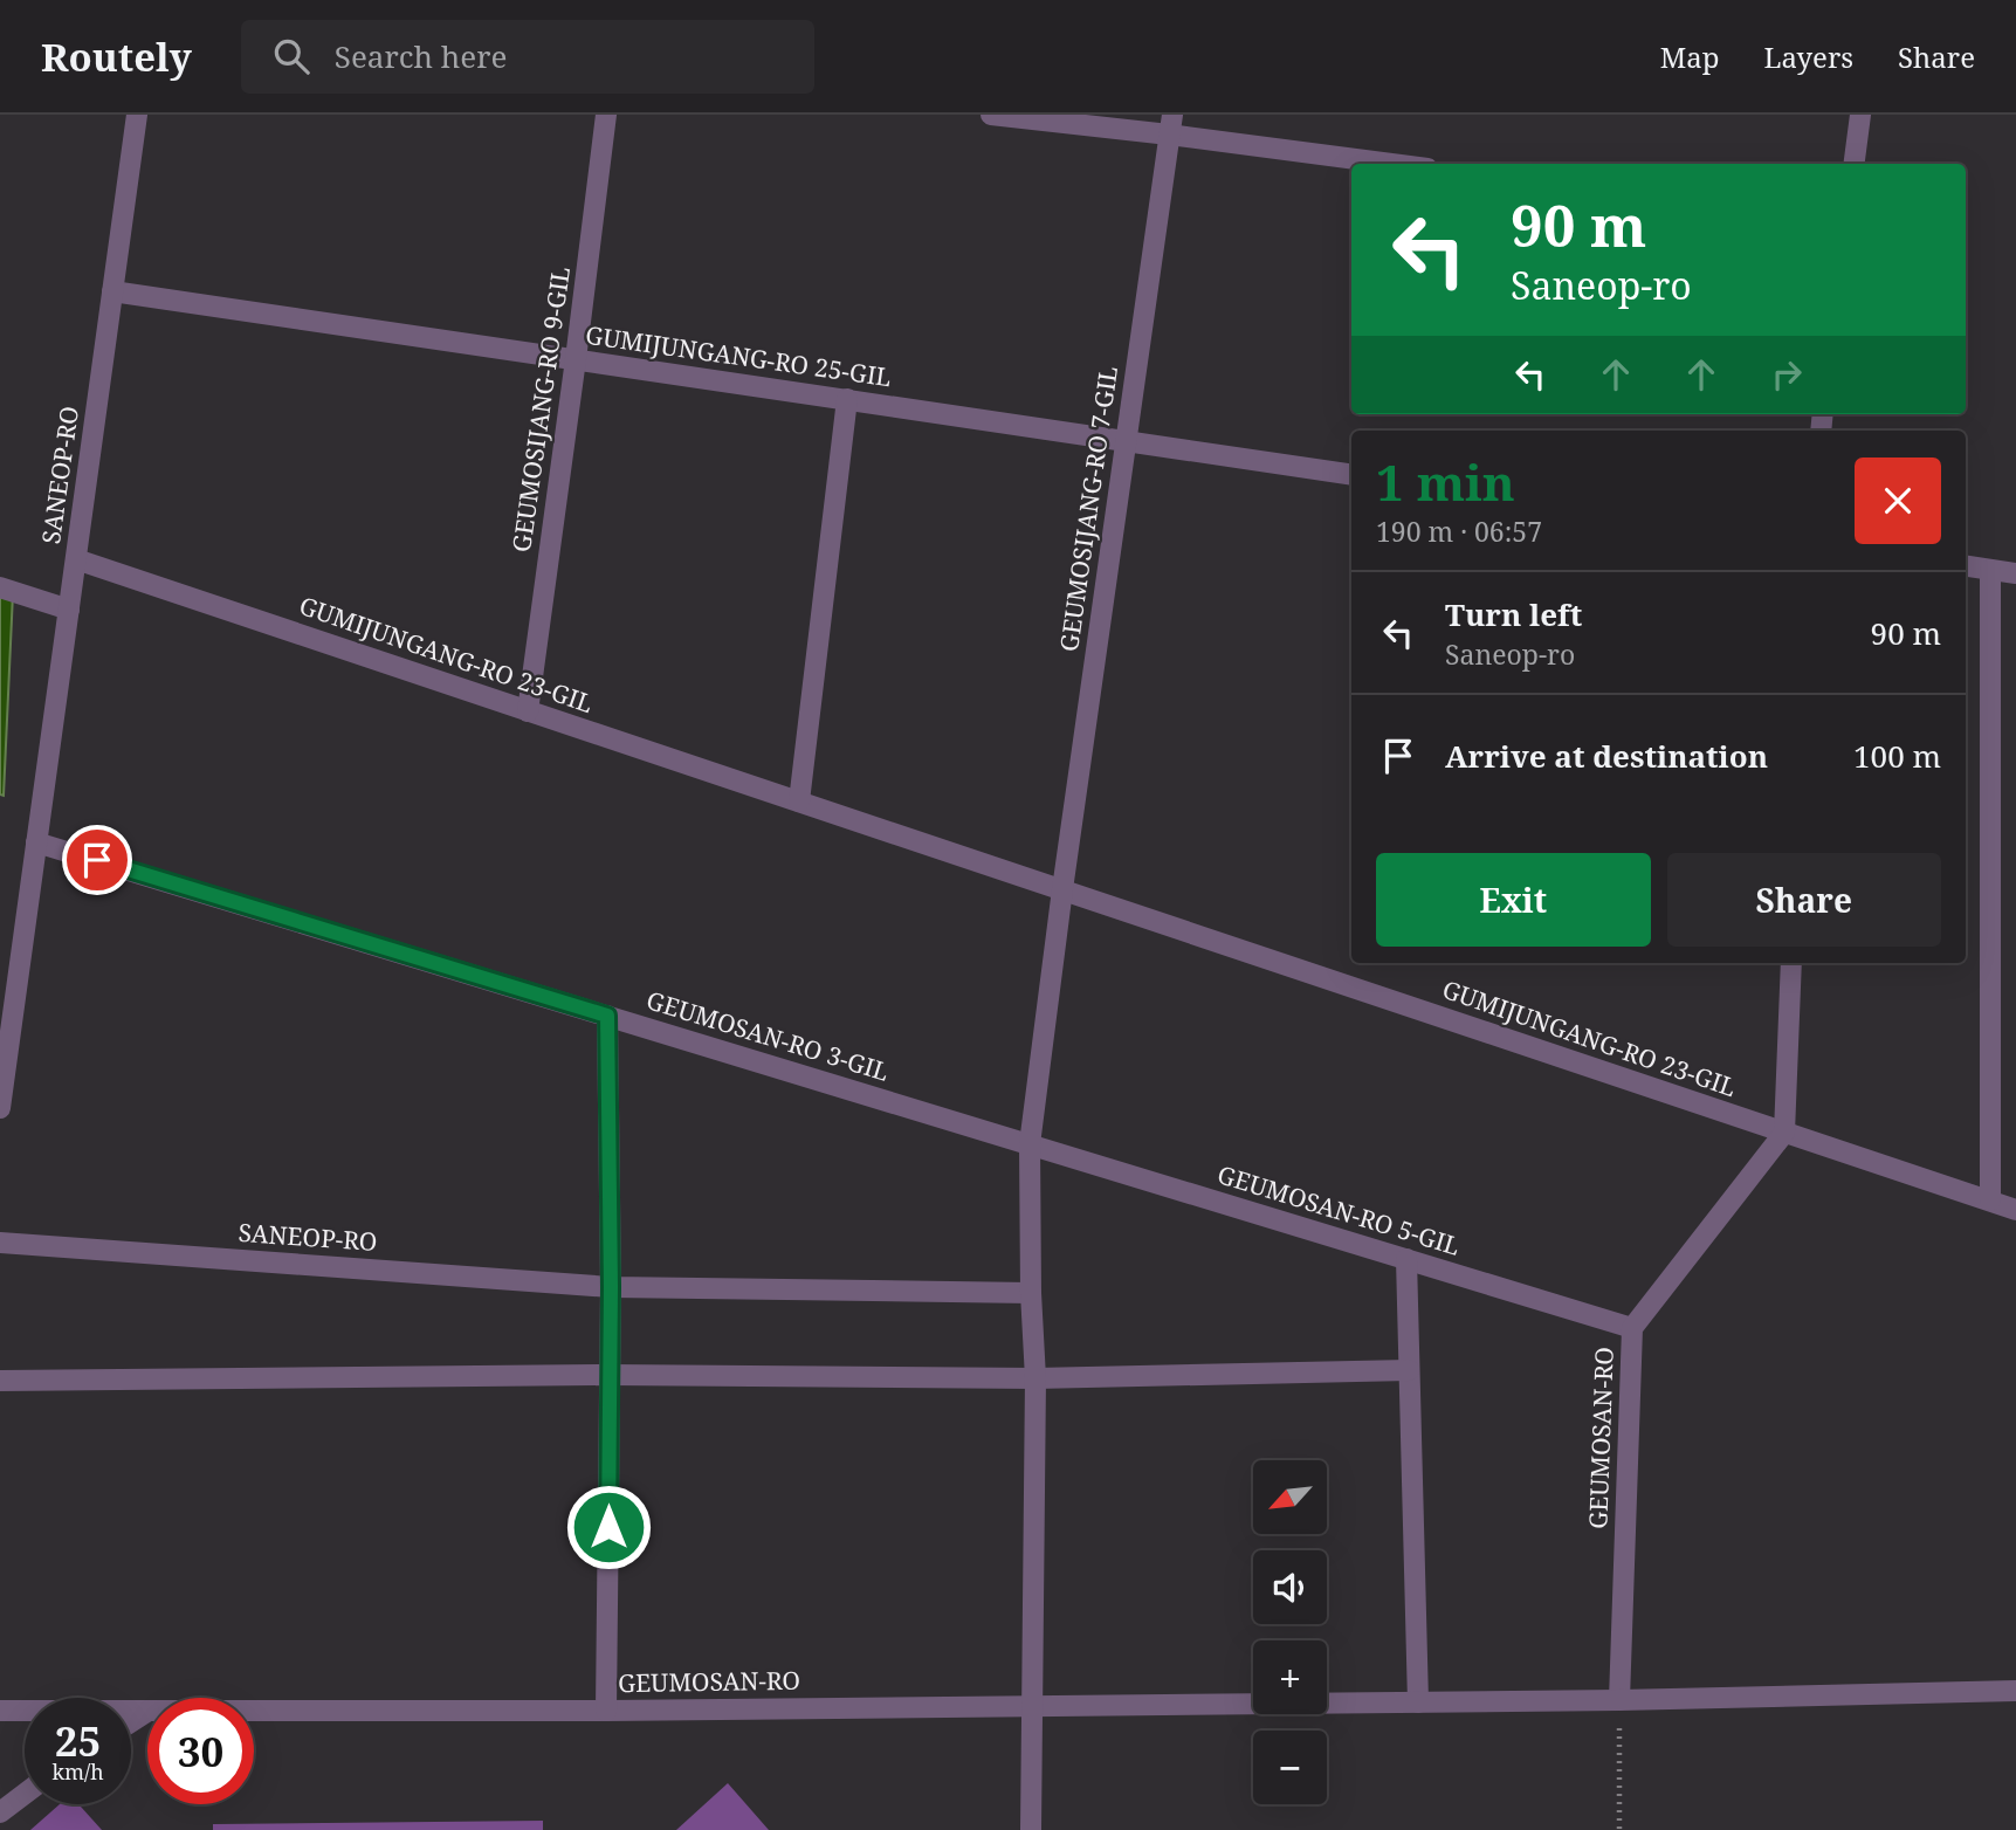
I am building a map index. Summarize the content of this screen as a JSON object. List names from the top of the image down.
{
  "streets": {
    "street": [
      "GUMIJUNGANG-RO 25-GIL",
      "GEUMOSIJANG-RO 9-GIL",
      "SANEOP-RO",
      "GEUMOSIJANG-RO 7-GIL",
      "GUMIJUNGANG-RO 23-GIL",
      "GEUMOSAN-RO 3-GIL",
      "GEUMOSAN-RO 5-GIL",
      "GEUMOSAN-RO"
    ]
  },
  "crossings": [
    ["GUMIJUNGANG-RO 25-GIL", "GEUMOSIJANG-RO 9-GIL"],
    ["GUMIJUNGANG-RO 25-GIL", "SANEOP-RO"],
    ["GUMIJUNGANG-RO 25-GIL", "GEUMOSIJANG-RO 7-GIL"],
    ["GEUMOSIJANG-RO 9-GIL", "GUMIJUNGANG-RO 23-GIL"],
    ["SANEOP-RO", "GUMIJUNGANG-RO 23-GIL"],
    ["SANEOP-RO", "GEUMOSAN-RO 3-GIL"],
    ["GEUMOSIJANG-RO 7-GIL", "GUMIJUNGANG-RO 23-GIL"],
    ["GUMIJUNGANG-RO 23-GIL", "GEUMOSAN-RO"],
    ["GEUMOSAN-RO 3-GIL", "GEUMOSAN-RO 5-GIL"],
    ["GEUMOSAN-RO 3-GIL", "GEUMOSAN-RO"],
    ["GEUMOSAN-RO 5-GIL", "GEUMOSAN-RO"]
  ],
  "north": "bottom left",
  "page": {
    "header": "Routely",
    "search": "Search here",
    "nav": ["Map", "Layers", "Share"],
    "turn": ["90 m", "Saneop-ro"],
    "heading": ["1 min", "190 m · 06:57"],
    "list": [
      {
        "name": "Turn left",
        "note": "Saneop-ro",
        "value": "90 m"
      },
      {
        "name": "Arrive at destination",
        "value": "100 m"
      }
    ],
    "buttons": ["Exit", "Share"],
    "map_buttons": ["+", "−"],
    "speed": "25 km/h",
    "limit": "30"
  }
}
